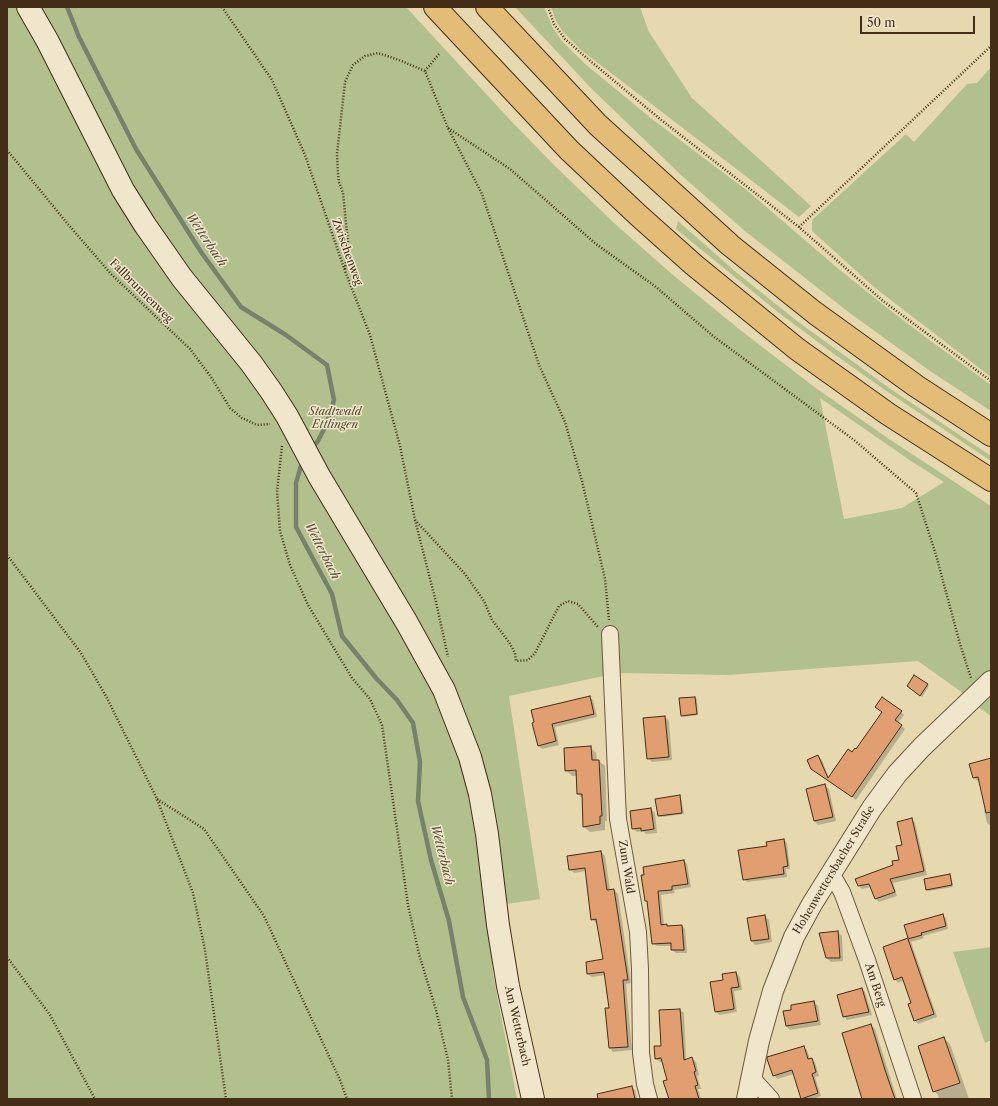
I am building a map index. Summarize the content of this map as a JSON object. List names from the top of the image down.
{
  "streets": {
    "main road": ["Am Wetterbach"],
    "street": ["Zum Wald", "Hohenwettersbacher Straße", "Am Berg"],
    "path": ["Zwischenweg", "Fallbrunnenweg"]
  },
  "crossings": [
    ["Hohenwettersbacher Straße", "Am Berg"]
  ],
  "water": ["Wetterbach"],
  "parks": ["Stadtwald Ettlingen"],
  "scale_bar": "50 m"
}
